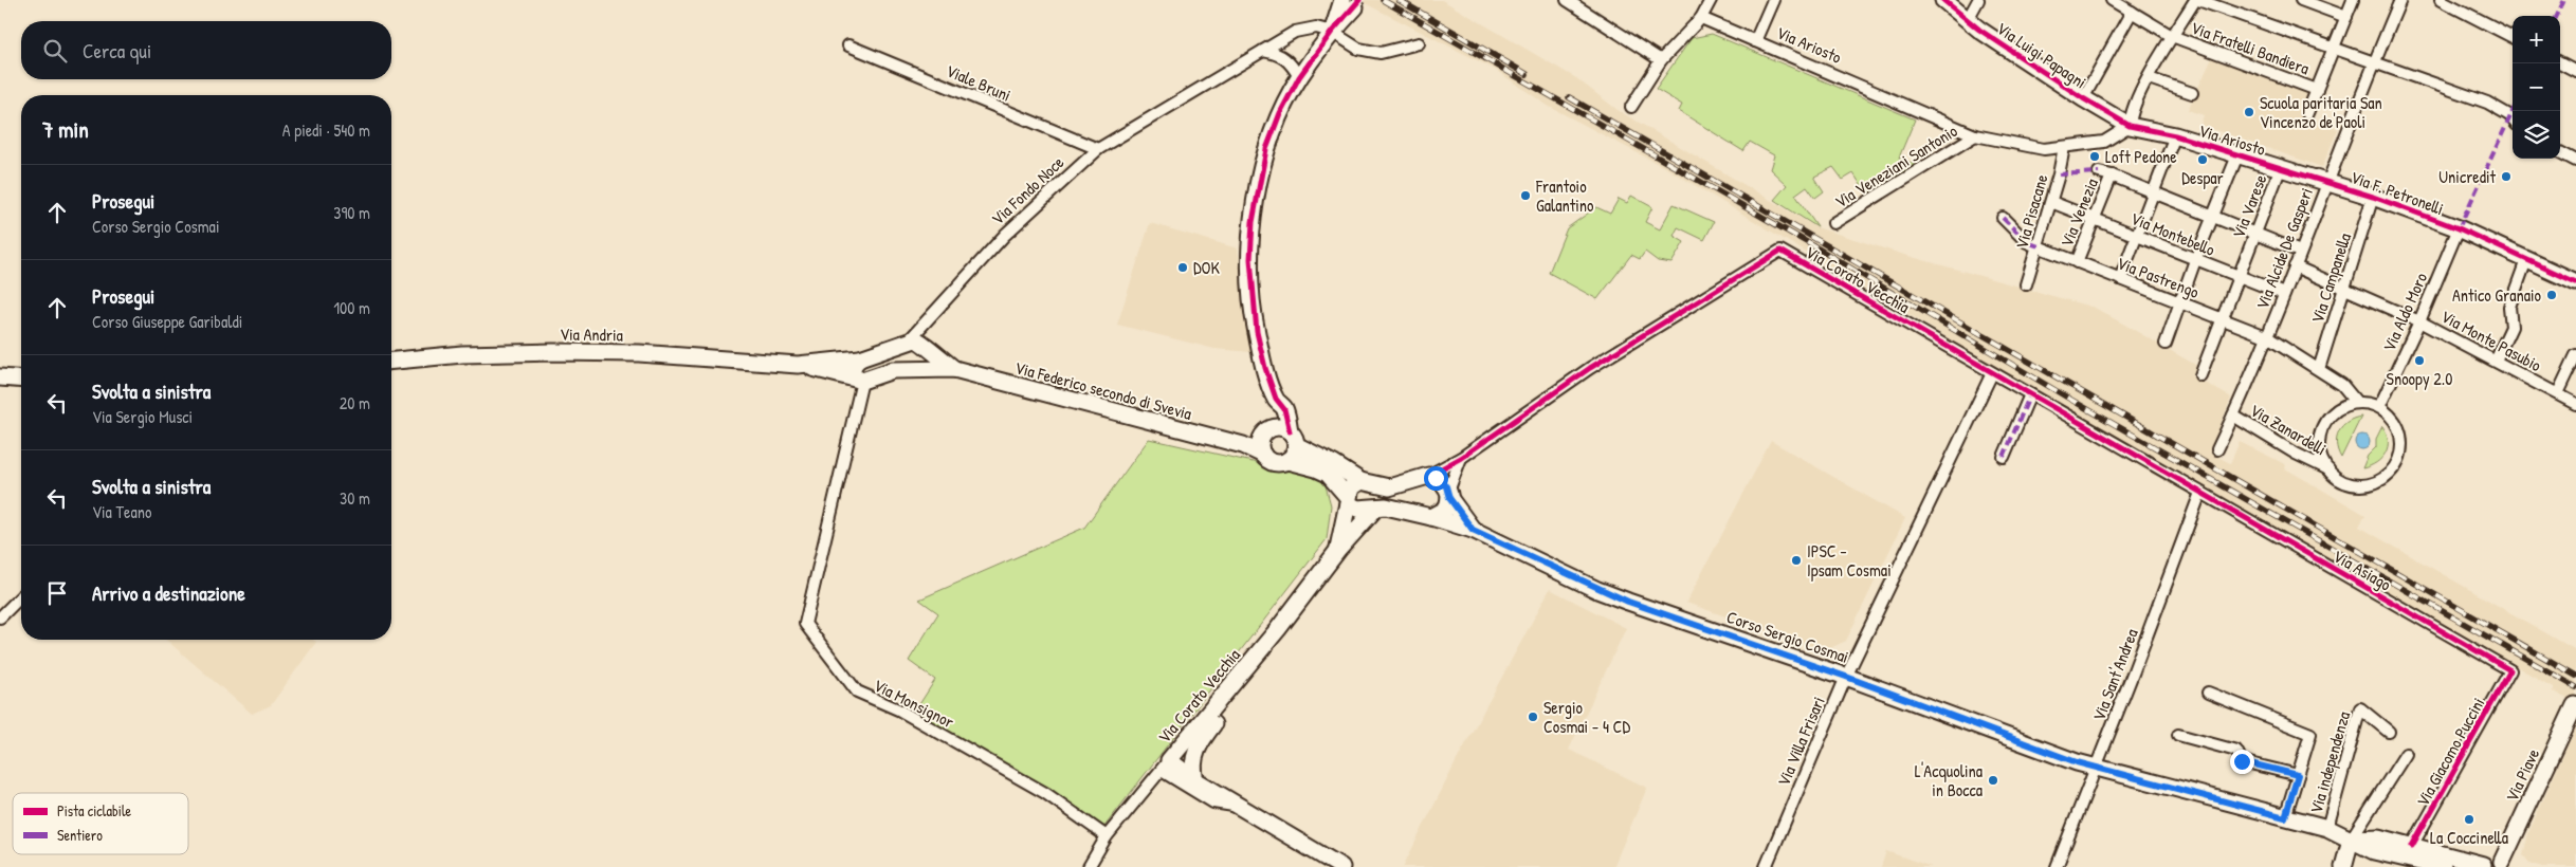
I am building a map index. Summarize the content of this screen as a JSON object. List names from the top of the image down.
{
  "streets": {
    "main road": [
      "Via Ariosto",
      "Via Luigi Papagni",
      "Via Fondo Noce",
      "Via F. Petronelli",
      "Via Corato Vecchia",
      "Via Andria",
      "Via Federico secondo di Svevia",
      "Corso Sergio Cosmai",
      "Via Piave"
    ],
    "street": [
      "Via Fratelli Bandiera",
      "Viale Bruni",
      "Via Veneziani Santonio",
      "Via Varese",
      "Via Pisacane",
      "Via Venezia",
      "Via Montebello",
      "Via Alcide De Gasperi",
      "Via Pastrengo",
      "Via Campanella",
      "Via Aldo Moro",
      "Via Monte Pasubio",
      "Via Zanardelli",
      "Via Asiago",
      "Via Sant'Andrea",
      "Via Monsignor",
      "Via Villa Frisari",
      "Via Giacomo Puccini",
      "Via independenza"
    ]
  },
  "crossings": [
    ["Via Ariosto", "Via Luigi Papagni"],
    ["Via Ariosto", "Via Veneziani Santonio"],
    ["Via Ariosto", "Via F. Petronelli"],
    ["Via Ariosto", "Via Varese"],
    ["Via Ariosto", "Via Pisacane"],
    ["Via Ariosto", "Via Alcide De Gasperi"],
    ["Viale Bruni", "Via Fondo Noce"],
    ["Via Fondo Noce", "Via Andria"],
    ["Via Fondo Noce", "Via Federico secondo di Svevia"],
    ["Via F. Petronelli", "Via Alcide De Gasperi"],
    ["Via F. Petronelli", "Via Campanella"],
    ["Via F. Petronelli", "Via Aldo Moro"],
    ["Via Varese", "Via Montebello"],
    ["Via Varese", "Via Pastrengo"],
    ["Via Pisacane", "Via Montebello"],
    ["Via Pisacane", "Via Pastrengo"],
    ["Via Venezia", "Via Montebello"],
    ["Via Venezia", "Via Pastrengo"],
    ["Via Montebello", "Via Alcide De Gasperi"],
    ["Via Alcide De Gasperi", "Via Pastrengo"],
    ["Via Alcide De Gasperi", "Via Monte Pasubio"],
    ["Via Alcide De Gasperi", "Via Zanardelli"],
    ["Via Pastrengo", "Via Campanella"],
    ["Via Pastrengo", "Via Aldo Moro"],
    ["Via Pastrengo", "Via Zanardelli"],
    ["Via Campanella", "Via Monte Pasubio"],
    ["Via Corato Vecchia", "Via Federico secondo di Svevia"],
    ["Via Corato Vecchia", "Via Asiago"],
    ["Via Corato Vecchia", "Corso Sergio Cosmai"],
    ["Via Corato Vecchia", "Via Sant'Andrea"],
    ["Via Corato Vecchia", "Via Monsignor"],
    ["Via Corato Vecchia", "Via Villa Frisari"],
    ["Via Aldo Moro", "Via Monte Pasubio"],
    ["Via Aldo Moro", "Via Zanardelli"],
    ["Via Andria", "Via Federico secondo di Svevia"],
    ["Via Andria", "Via Monsignor"],
    ["Via Federico secondo di Svevia", "Corso Sergio Cosmai"],
    ["Via Federico secondo di Svevia", "Via Monsignor"],
    ["Via Asiago", "Via Sant'Andrea"],
    ["Via Asiago", "Via Giacomo Puccini"],
    ["Corso Sergio Cosmai", "Via Sant'Andrea"],
    ["Corso Sergio Cosmai", "Via Villa Frisari"],
    ["Corso Sergio Cosmai", "Via independenza"]
  ],
  "places": [
    "Scuola paritaria San Vincenzo de'Paoli",
    "Loft Pedone",
    "Despar",
    "Unicredit",
    "Frantoio Galantino",
    "DOK",
    "Antico Granaio",
    "Snoopy 2.0",
    "IPSC - Ipsam Cosmai",
    "Sergio Cosmai - 4 CD",
    "L'Acquolina in Bocca",
    "La Coccinella"
  ],
  "legend": ["Pista ciclabile", "Sentiero"],
  "page": {
    "map_buttons": ["+", "−"],
    "search": "Cerca qui",
    "heading": ["7 min", "A piedi · 540 m"],
    "list": [
      ["Prosegui", "Corso Sergio Cosmai", "390 m"],
      ["Prosegui", "Corso Giuseppe Garibaldi", "100 m"],
      ["Svolta a sinistra", "Via Sergio Musci", "20 m"],
      ["Svolta a sinistra", "Via Teano", "30 m"],
      "Arrivo a destinazione"
    ]
  }
}
